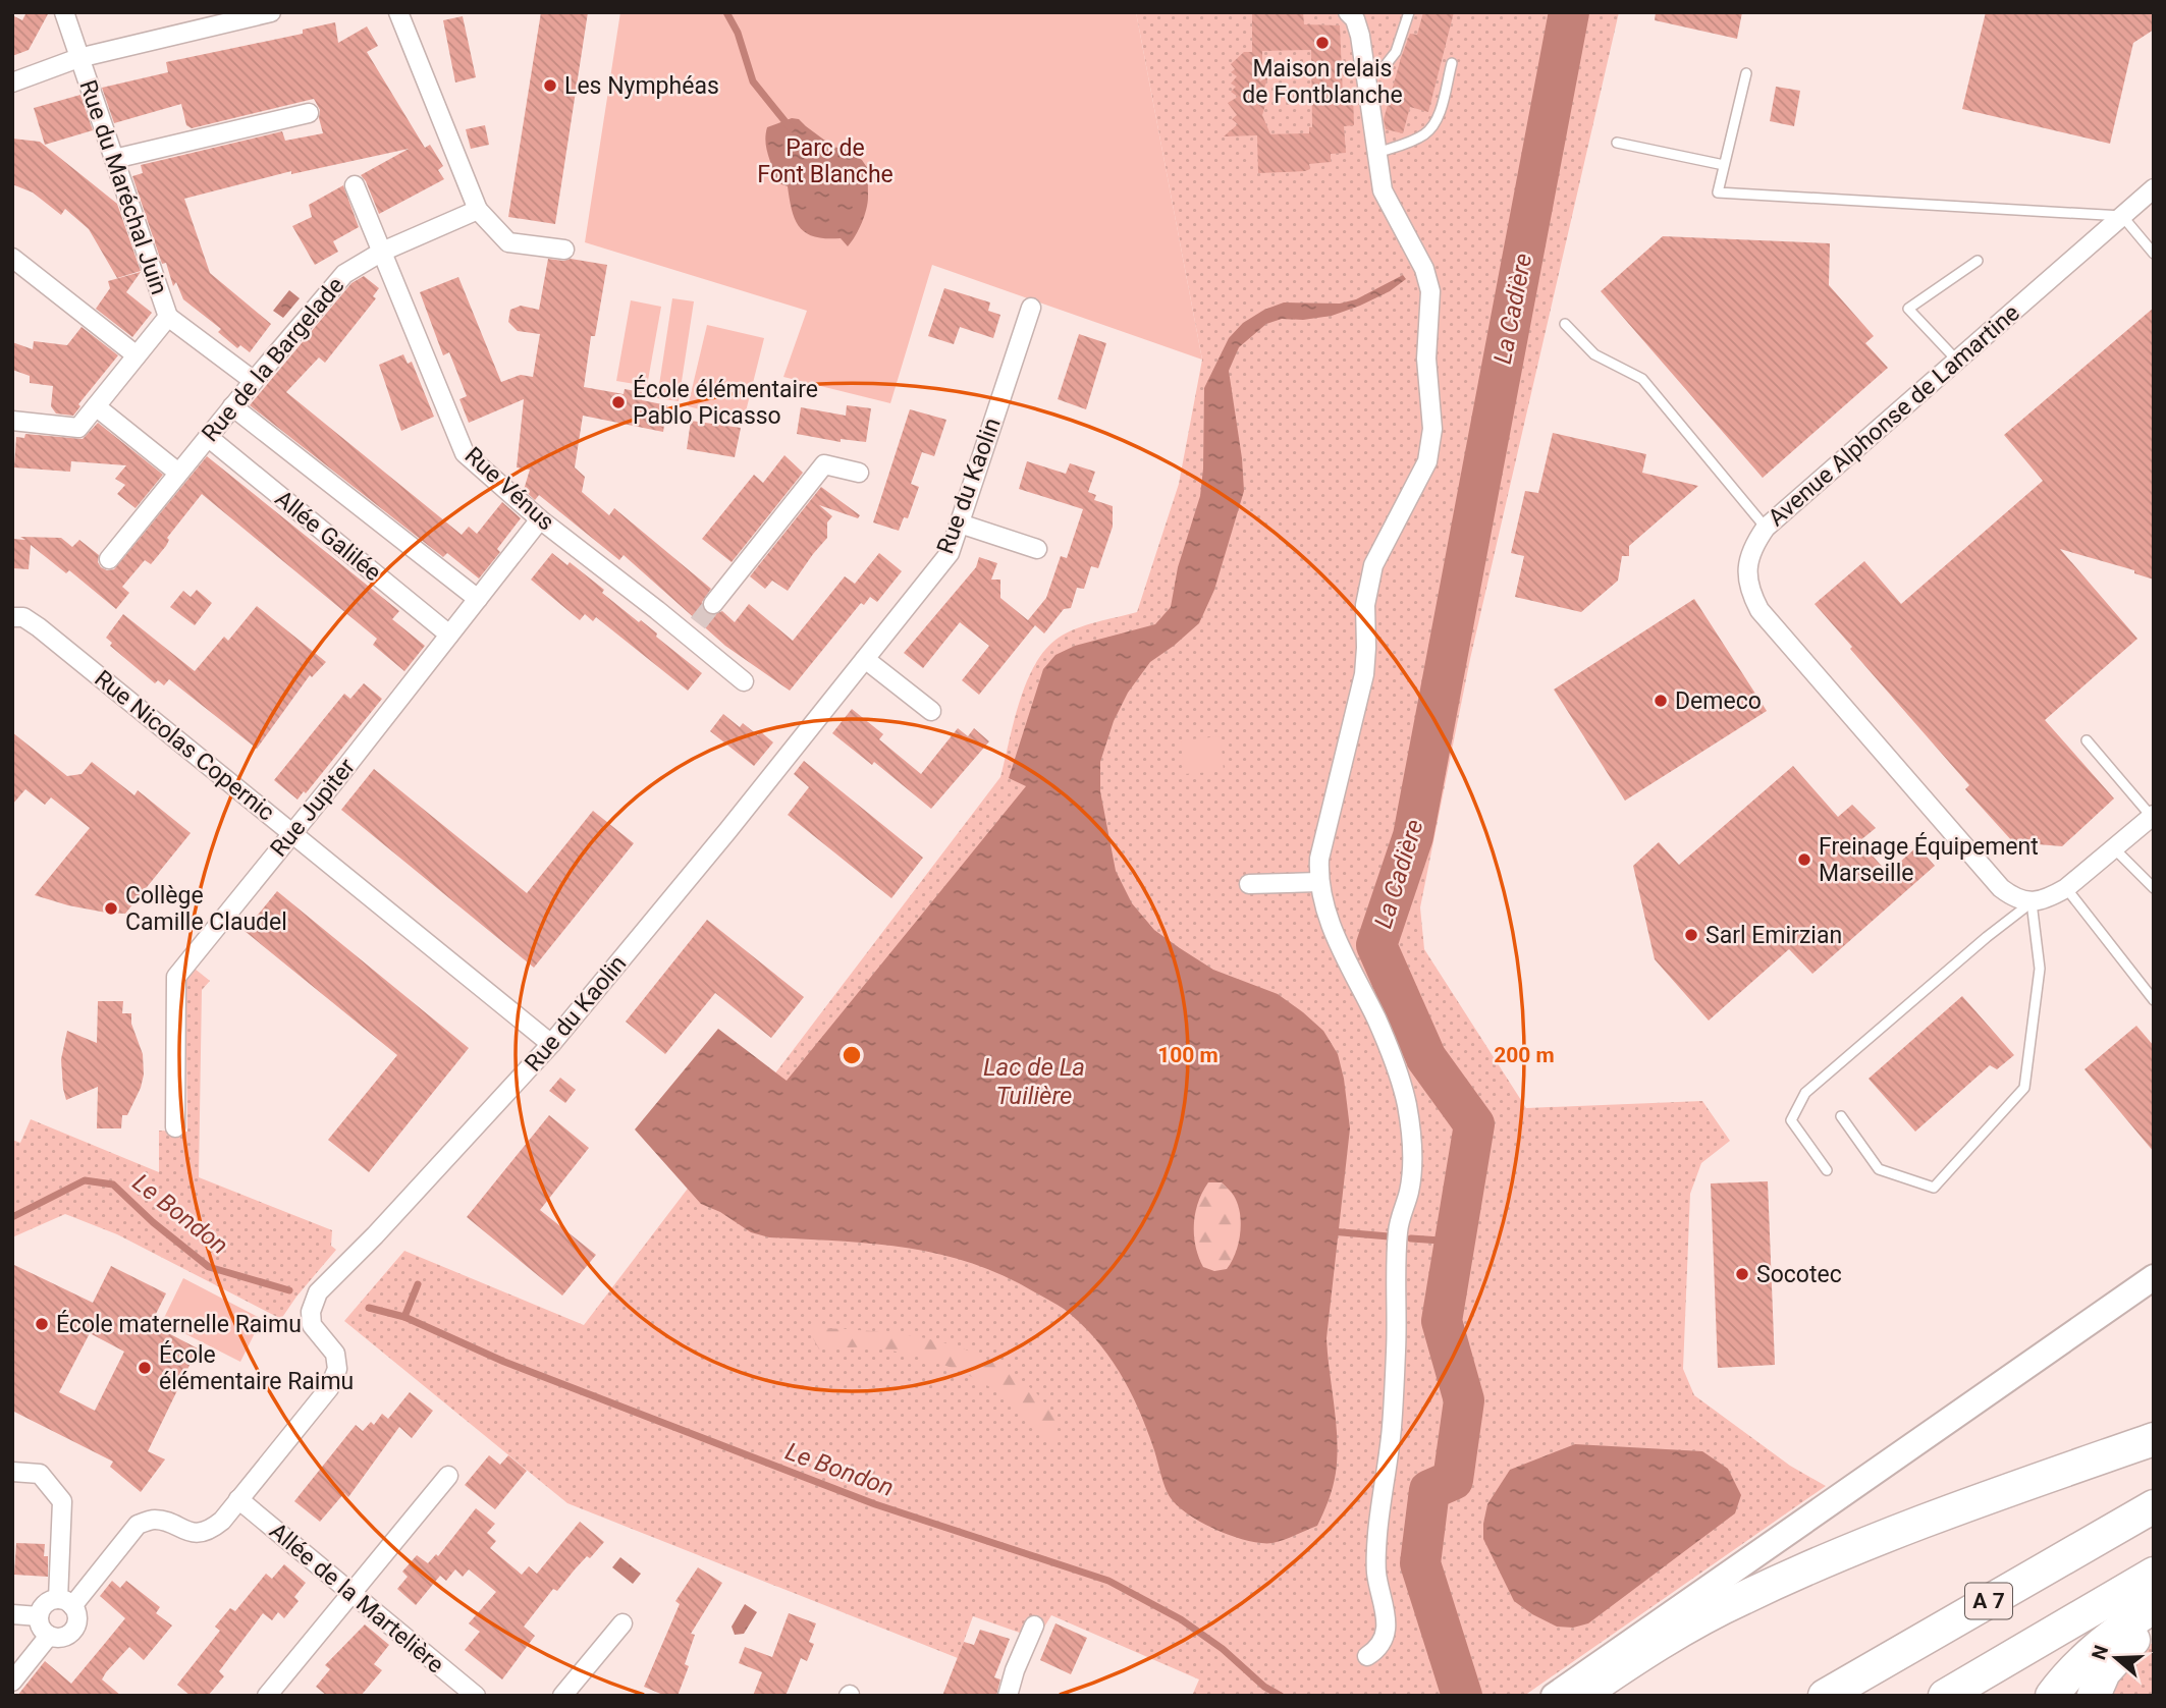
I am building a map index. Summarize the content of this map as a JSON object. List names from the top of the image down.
{
  "streets": {
    "highway": ["A 7"],
    "street": [
      "Rue du Maréchal Juin",
      "Rue de la Bargelade",
      "Avenue Alphonse de Lamartine",
      "Rue du Kaolin",
      "Rue Vénus",
      "Allée Galilée",
      "Rue Nicolas Copernic",
      "Rue Jupiter",
      "Allée de la Martelière"
    ]
  },
  "crossings": [
    ["Rue du Maréchal Juin", "Rue de la Bargelade"],
    ["Rue de la Bargelade", "Rue Vénus"],
    ["Rue de la Bargelade", "Allée Galilée"],
    ["Rue du Kaolin", "Rue Nicolas Copernic"],
    ["Rue du Kaolin", "Allée de la Martelière"],
    ["Rue Vénus", "Rue Jupiter"],
    ["Allée Galilée", "Rue Jupiter"],
    ["Rue Nicolas Copernic", "Rue Jupiter"]
  ],
  "water": ["La Cadière", "Lac de La Tuilière", "Le Bondon"],
  "parks": ["Parc de Font Blanche"],
  "places": [
    "Maison relais de Fontblanche",
    "Les Nymphéas",
    "École élémentaire Pablo Picasso",
    "Demeco",
    "Freinage Équipement Marseille",
    "Collège Camille Claudel",
    "Sarl Emirzian",
    "Socotec",
    "École maternelle Raimu",
    "École élémentaire Raimu"
  ],
  "north": "left",
  "rings": ["100 m", "200 m"]
}
